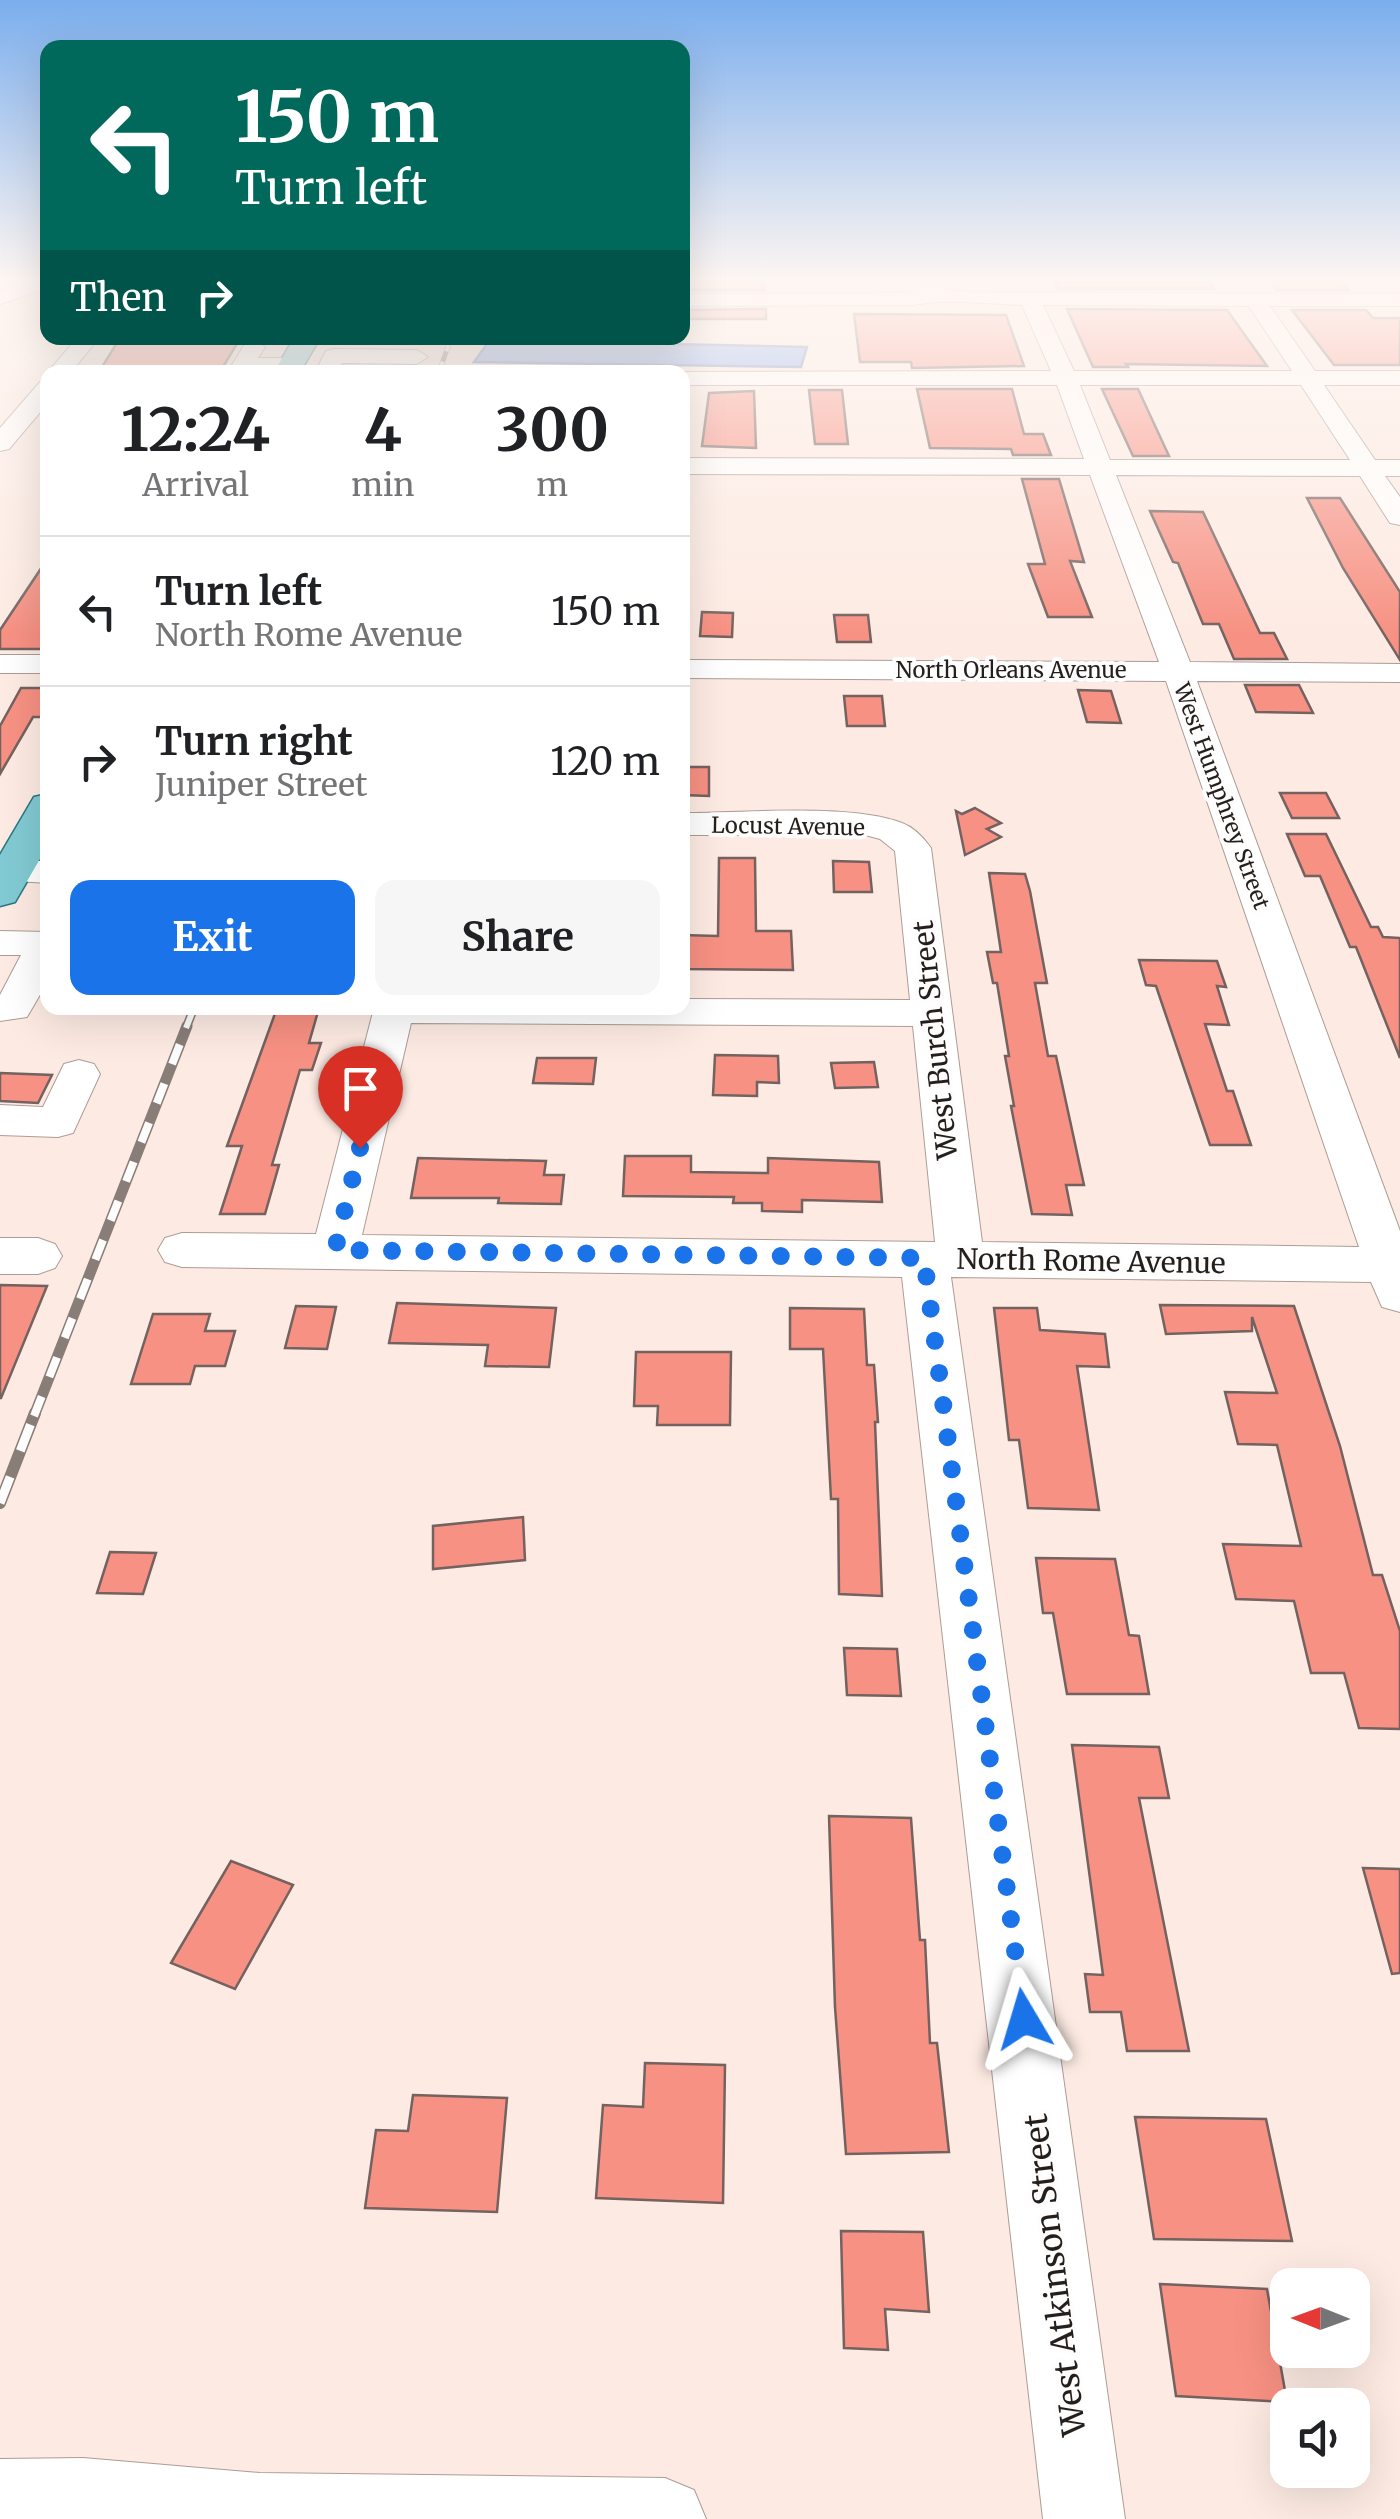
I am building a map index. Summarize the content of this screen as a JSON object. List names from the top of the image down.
{
  "streets": {
    "street": [
      "North Orleans Avenue",
      "West Humphrey Street",
      "Locust Avenue",
      "West Burch Street",
      "North Rome Avenue",
      "West Atkinson Street"
    ]
  },
  "crossings": [
    ["North Orleans Avenue", "West Humphrey Street"],
    ["West Humphrey Street", "North Rome Avenue"],
    ["Locust Avenue", "West Burch Street"],
    ["West Burch Street", "North Rome Avenue"],
    ["West Burch Street", "West Atkinson Street"],
    ["North Rome Avenue", "West Atkinson Street"]
  ],
  "north": "left",
  "page": {
    "turn": ["150 m", "Turn left"],
    "then": "Then",
    "eta": [
      "12:24",
      "Arrival",
      "4",
      "min",
      "300",
      "m"
    ],
    "list": [
      {
        "name": "Turn left",
        "note": "North Rome Avenue",
        "value": "150 m"
      },
      {
        "name": "Turn right",
        "note": "Juniper Street",
        "value": "120 m"
      }
    ],
    "buttons": ["Exit", "Share"]
  }
}
